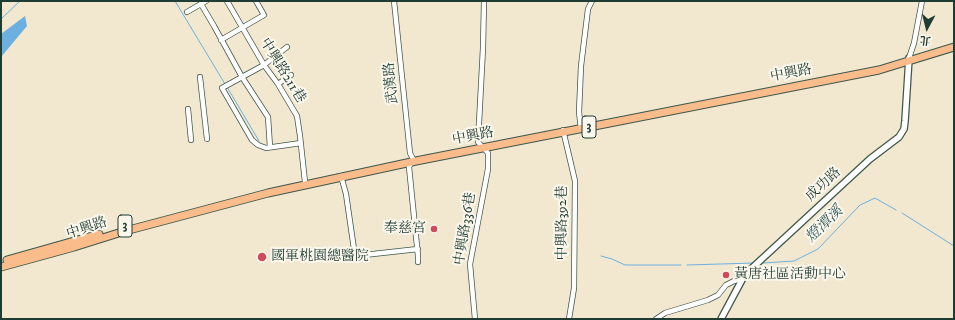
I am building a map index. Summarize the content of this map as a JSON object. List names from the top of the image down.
{
  "streets": {
    "main road": ["中興路", "3"],
    "street": [
      "中興路211巷",
      "武漢路",
      "成功路",
      "中興路392巷",
      "中興路336巷"
    ]
  },
  "crossings": [
    ["中興路211巷", "中興路"],
    ["中興路", "武漢路"],
    ["中興路", "成功路"],
    ["中興路", "中興路392巷"],
    ["中興路", "中興路336巷"]
  ],
  "water": ["燈潭溪"],
  "places": ["奉慈宮", "國軍桃園總醫院", "黃唐社區活動中心"],
  "north": "bottom"
}
